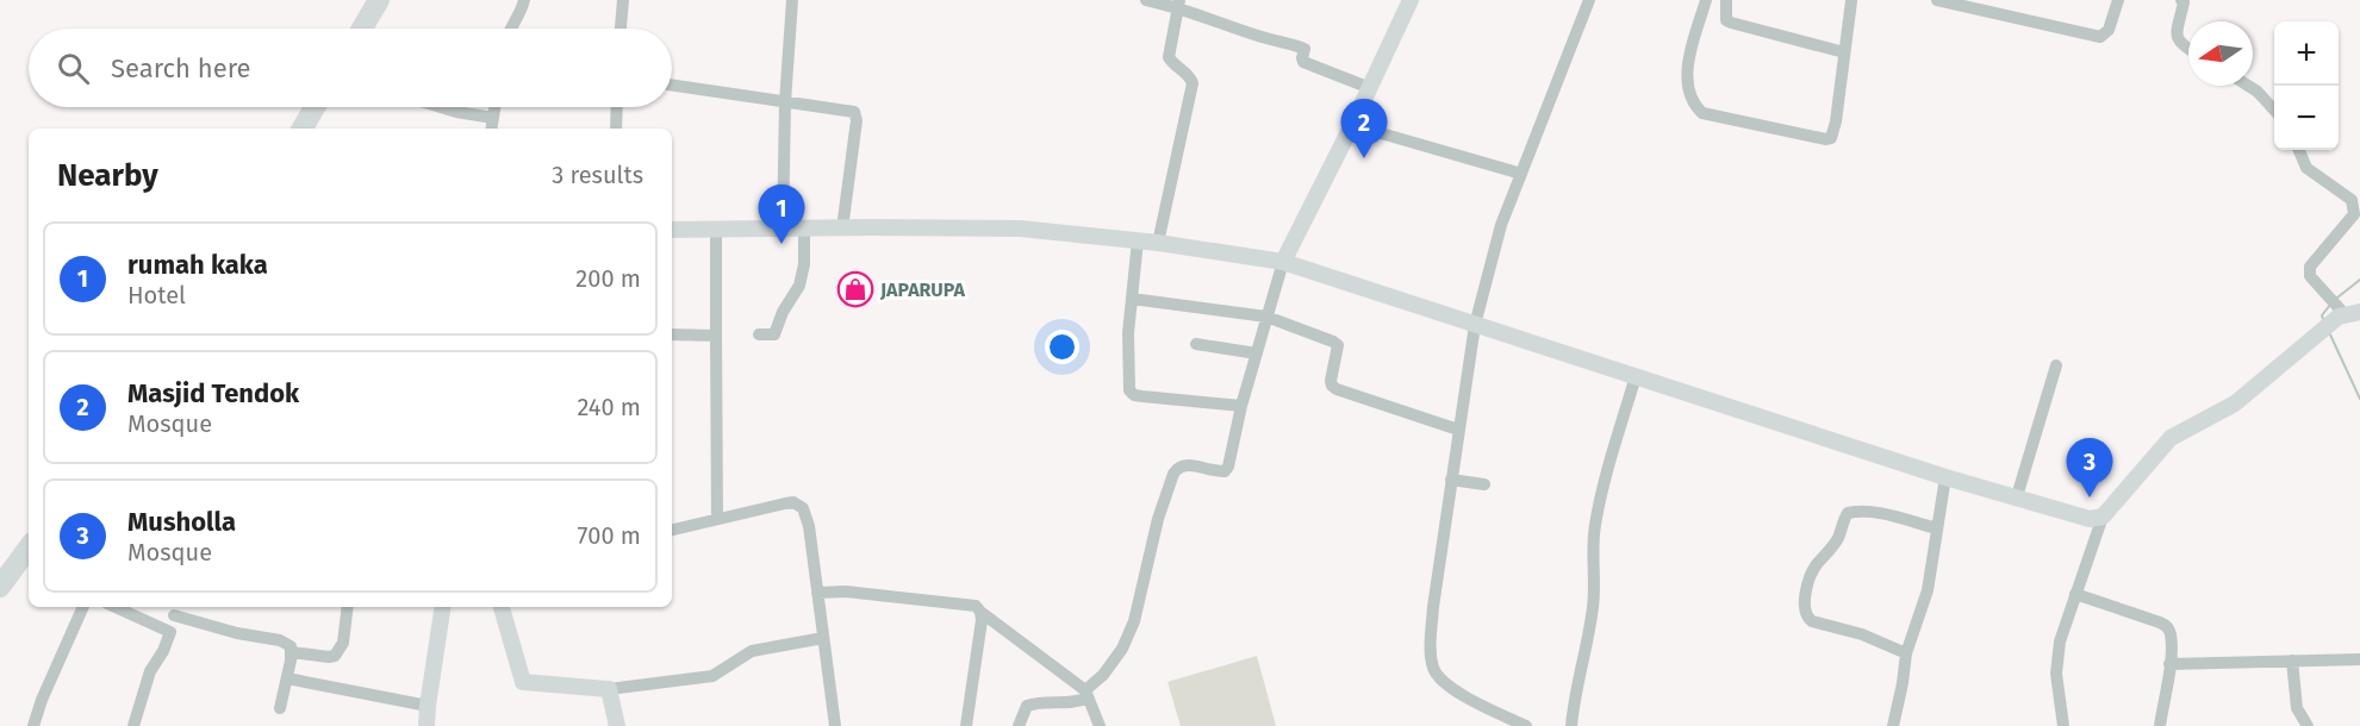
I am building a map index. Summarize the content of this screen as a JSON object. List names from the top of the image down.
{
  "places": {
    "shop": ["JAPARUPA"]
  },
  "north": "left",
  "page": {
    "map_buttons": ["+", "−"],
    "search": "Search here",
    "pins": ["2", "1", "3"],
    "heading": ["Nearby", "3 results"],
    "list": [
      {
        "mark": "1",
        "name": "rumah kaka",
        "note": "Hotel",
        "value": "200 m"
      },
      {
        "mark": "2",
        "name": "Masjid Tendok",
        "note": "Mosque",
        "value": "240 m"
      },
      {
        "mark": "3",
        "name": "Musholla",
        "note": "Mosque",
        "value": "700 m"
      }
    ]
  }
}
